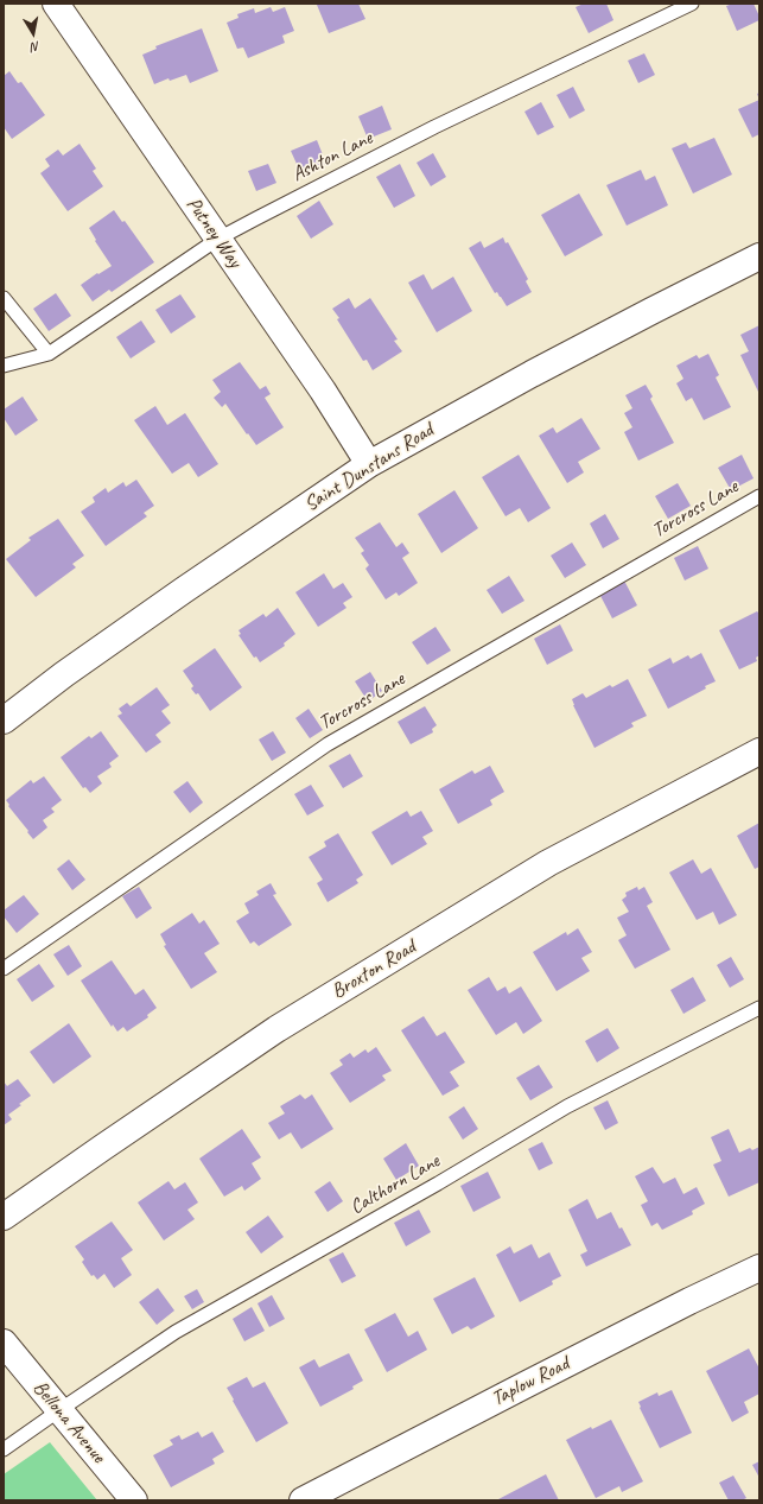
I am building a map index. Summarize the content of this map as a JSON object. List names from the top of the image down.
{
  "streets": {
    "street": [
      "Putney Way",
      "Saint Dunstans Road",
      "Broxton Road",
      "Taplow Road",
      "Bellona Avenue"
    ],
    "lane": ["Ashton Lane", "Torcross Lane", "Calthorn Lane"]
  },
  "crossings": [
    ["Ashton Lane", "Putney Way"],
    ["Putney Way", "Saint Dunstans Road"],
    ["Calthorn Lane", "Bellona Avenue"]
  ],
  "north": "bottom"
}
